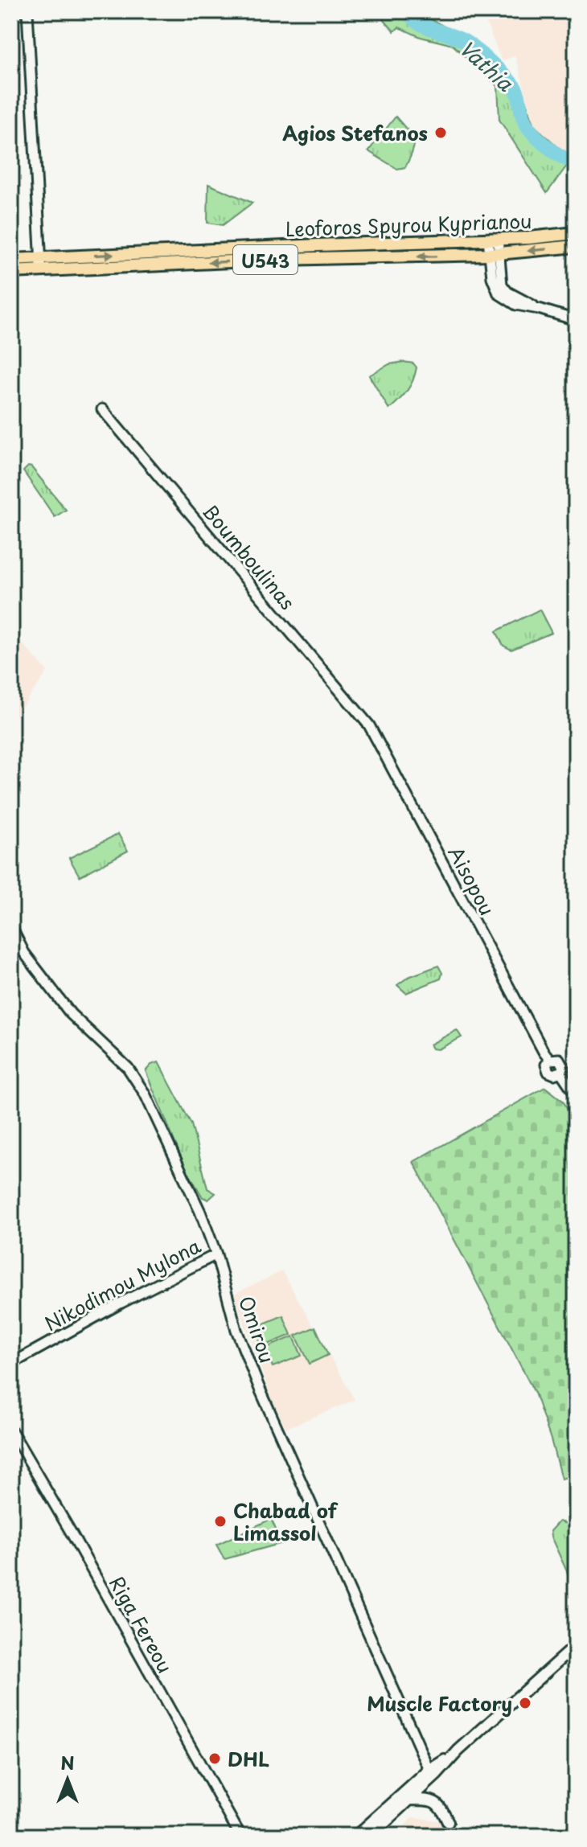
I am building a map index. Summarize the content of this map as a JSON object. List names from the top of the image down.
{
  "streets": {
    "main road": ["Leoforos Spyrou Kyprianou", "U543"],
    "street": [
      "Boumboulinas",
      "Aisopou",
      "Nikodimou Mylona",
      "Omirou",
      "Riga Fereou"
    ]
  },
  "crossings": [
    ["Boumboulinas", "Aisopou"],
    ["Nikodimou Mylona", "Omirou"]
  ],
  "water": ["Vathia"],
  "places": [
    "Agios Stefanos",
    "Chabad of Limassol",
    "Muscle Factory",
    "DHL"
  ],
  "north": "top"
}
